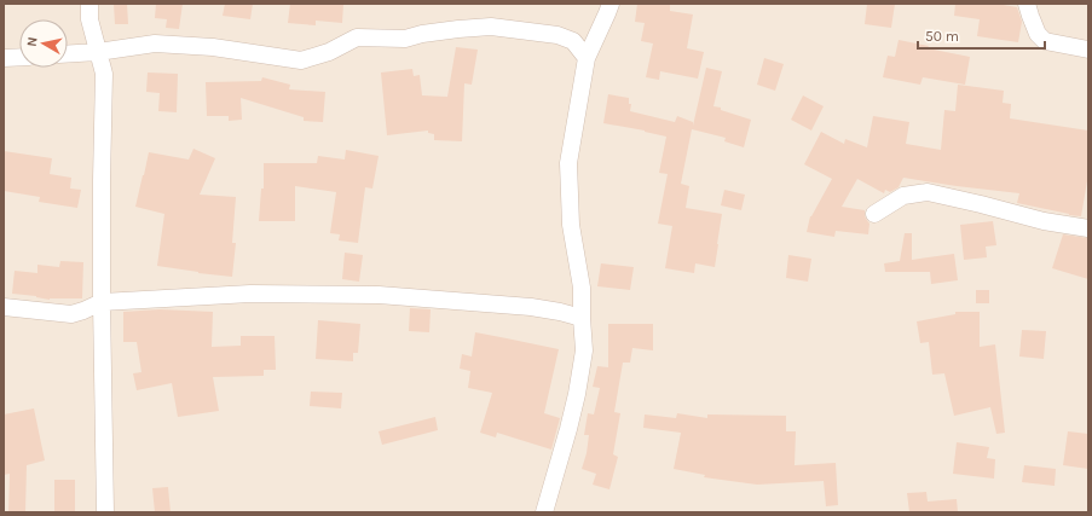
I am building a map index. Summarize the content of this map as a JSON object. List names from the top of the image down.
{
  "scale_bar": "50 m",
  "north": "left"
}
